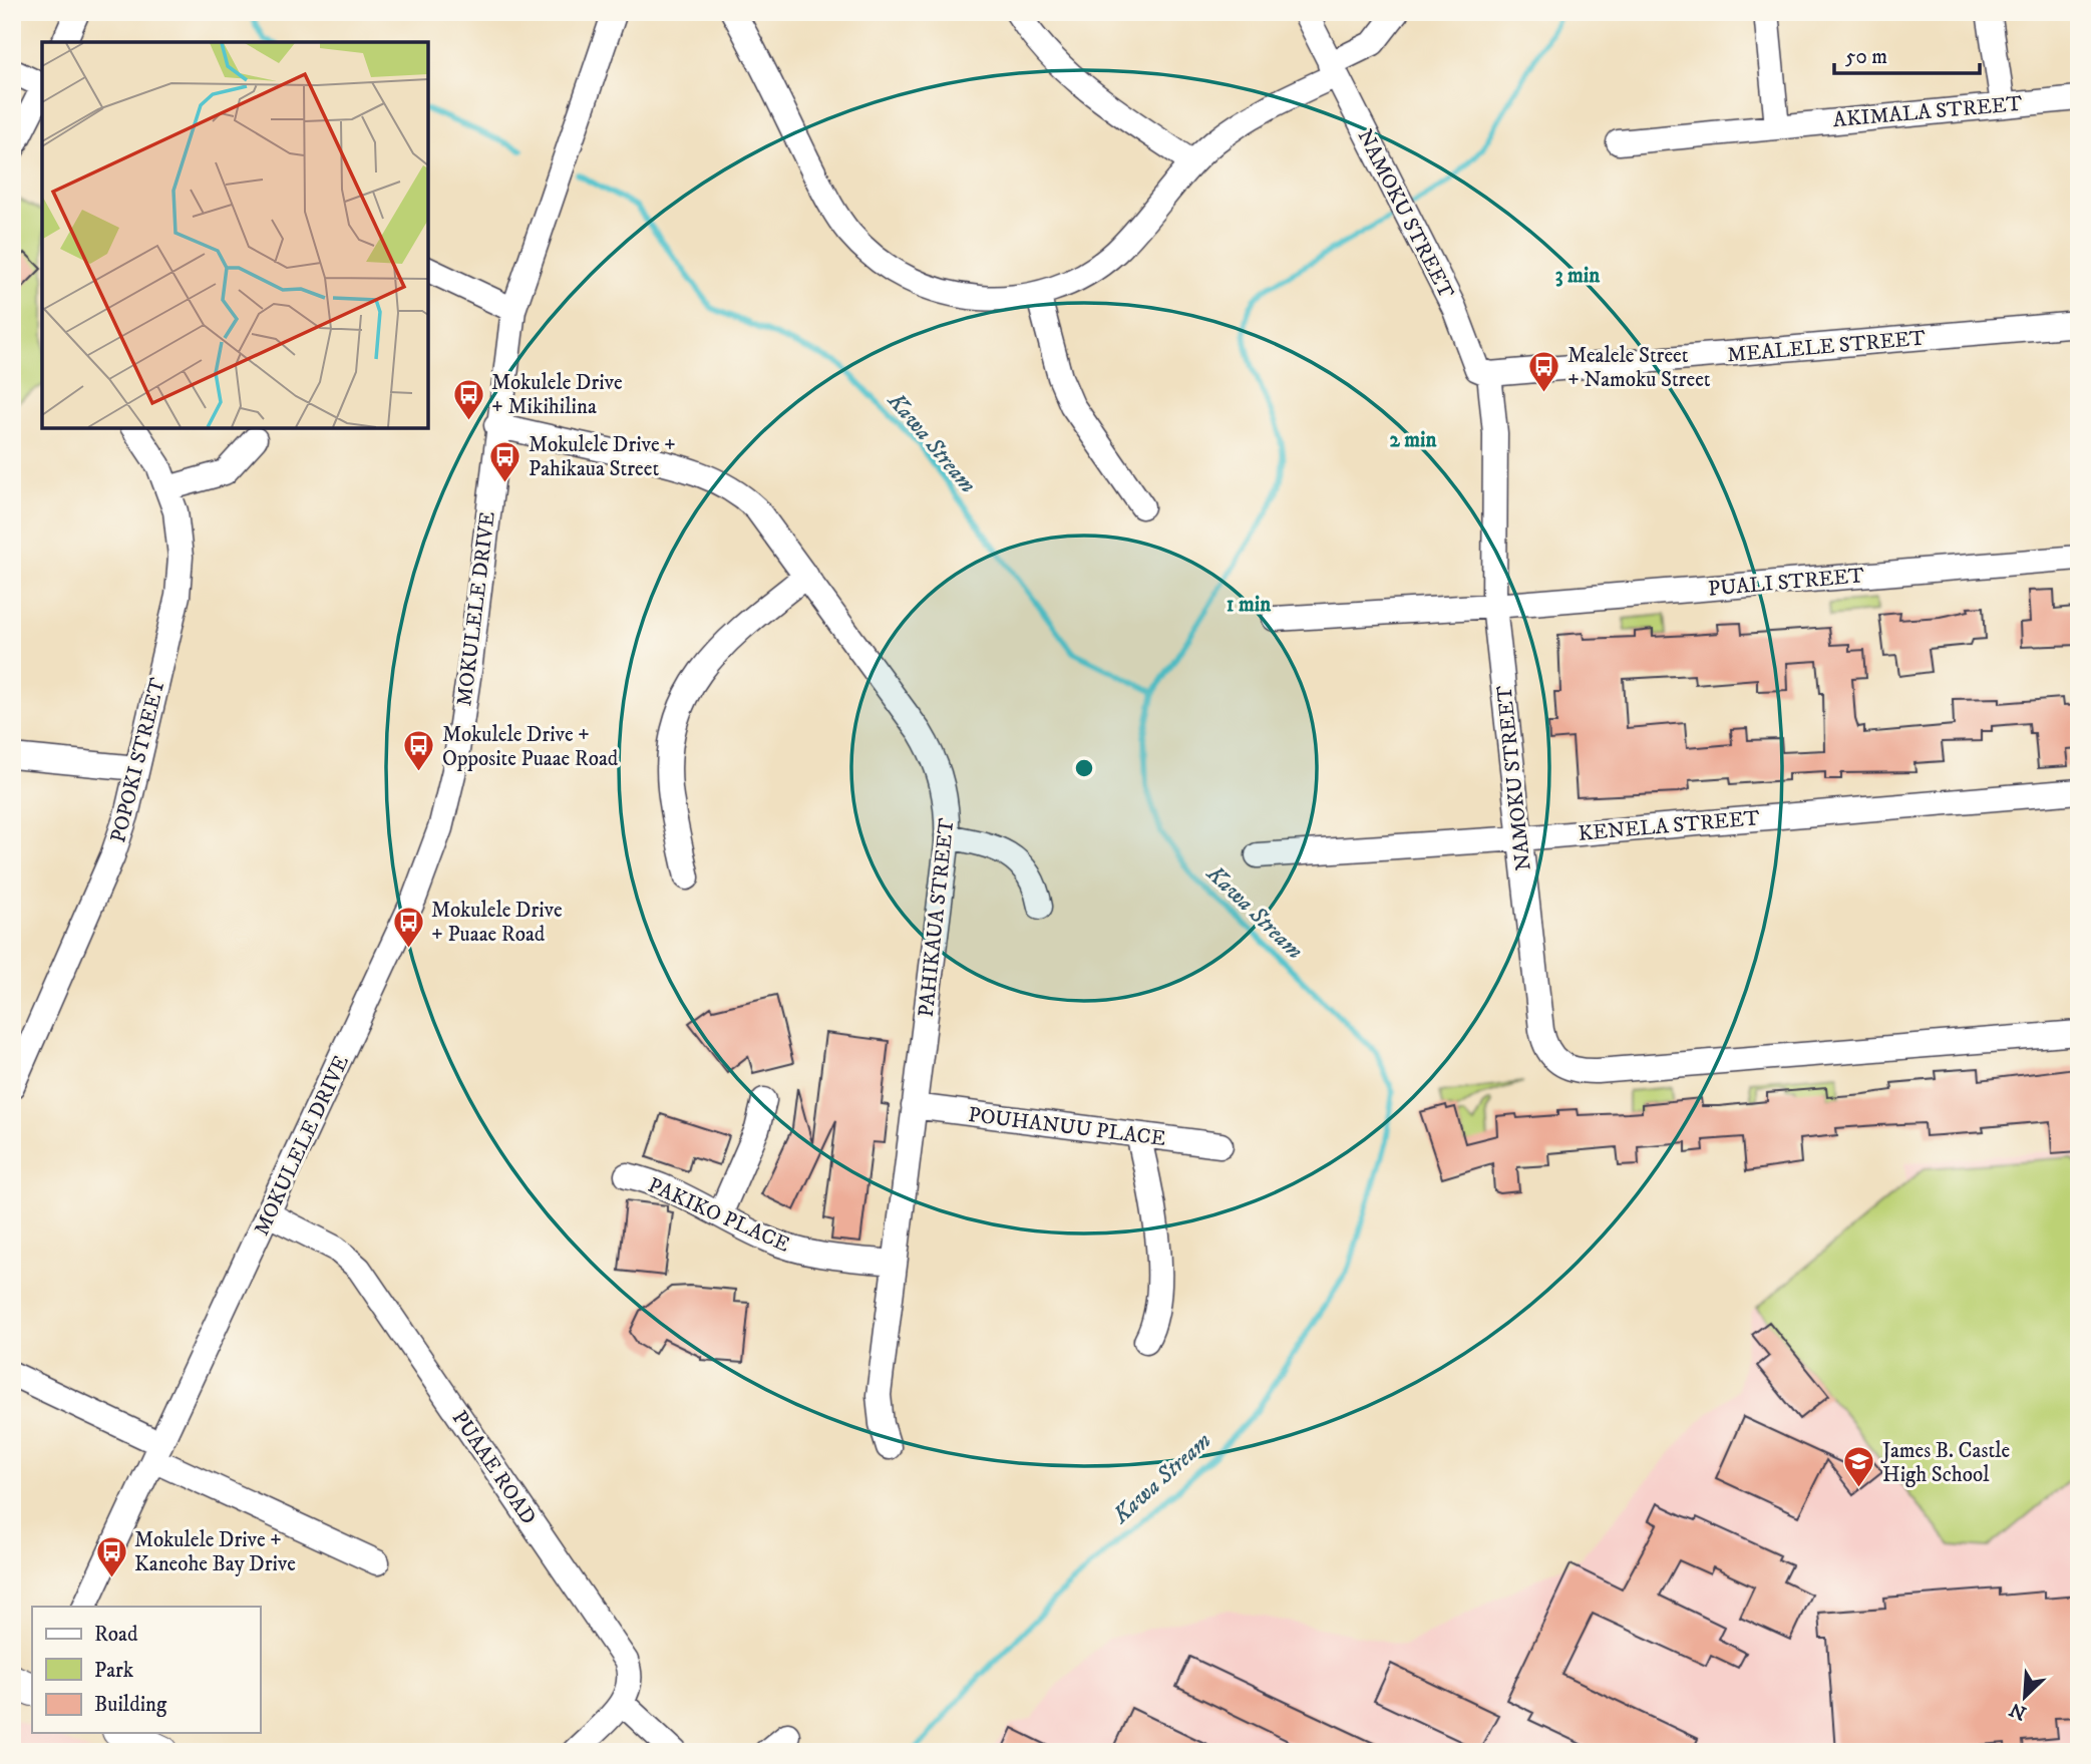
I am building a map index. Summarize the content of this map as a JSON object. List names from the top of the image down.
{
  "streets": {
    "street": [
      "AKIMALA STREET",
      "NAMOKU STREET",
      "MEALELE STREET",
      "PUALI STREET",
      "MOKULELE DRIVE",
      "POPOKI STREET",
      "KENELA STREET",
      "PAHIKAUA STREET",
      "POUHANUU PLACE",
      "PAKIKO PLACE",
      "PUAAE ROAD"
    ]
  },
  "crossings": [
    ["NAMOKU STREET", "MEALELE STREET"],
    ["NAMOKU STREET", "PUALI STREET"],
    ["NAMOKU STREET", "KENELA STREET"],
    ["MOKULELE DRIVE", "PAHIKAUA STREET"],
    ["MOKULELE DRIVE", "PUAAE ROAD"],
    ["PAHIKAUA STREET", "POUHANUU PLACE"],
    ["PAHIKAUA STREET", "PAKIKO PLACE"]
  ],
  "water": ["Kawa Stream"],
  "places": {
    "bus stop": [
      "Mealele Street + Namoku Street",
      "Mokulele Drive + Mikihilina",
      "Mokulele Drive + Pahikaua Street",
      "Mokulele Drive + Opposite Puaae Road",
      "Mokulele Drive + Puaae Road",
      "Mokulele Drive + Kaneohe Bay Drive"
    ],
    "school or university": ["James B. Castle High School"]
  },
  "legend": ["Road", "Park", "Building"],
  "scale_bar": "50 m",
  "north": "bottom left",
  "rings": ["3 min", "2 min", "1 min"]
}
